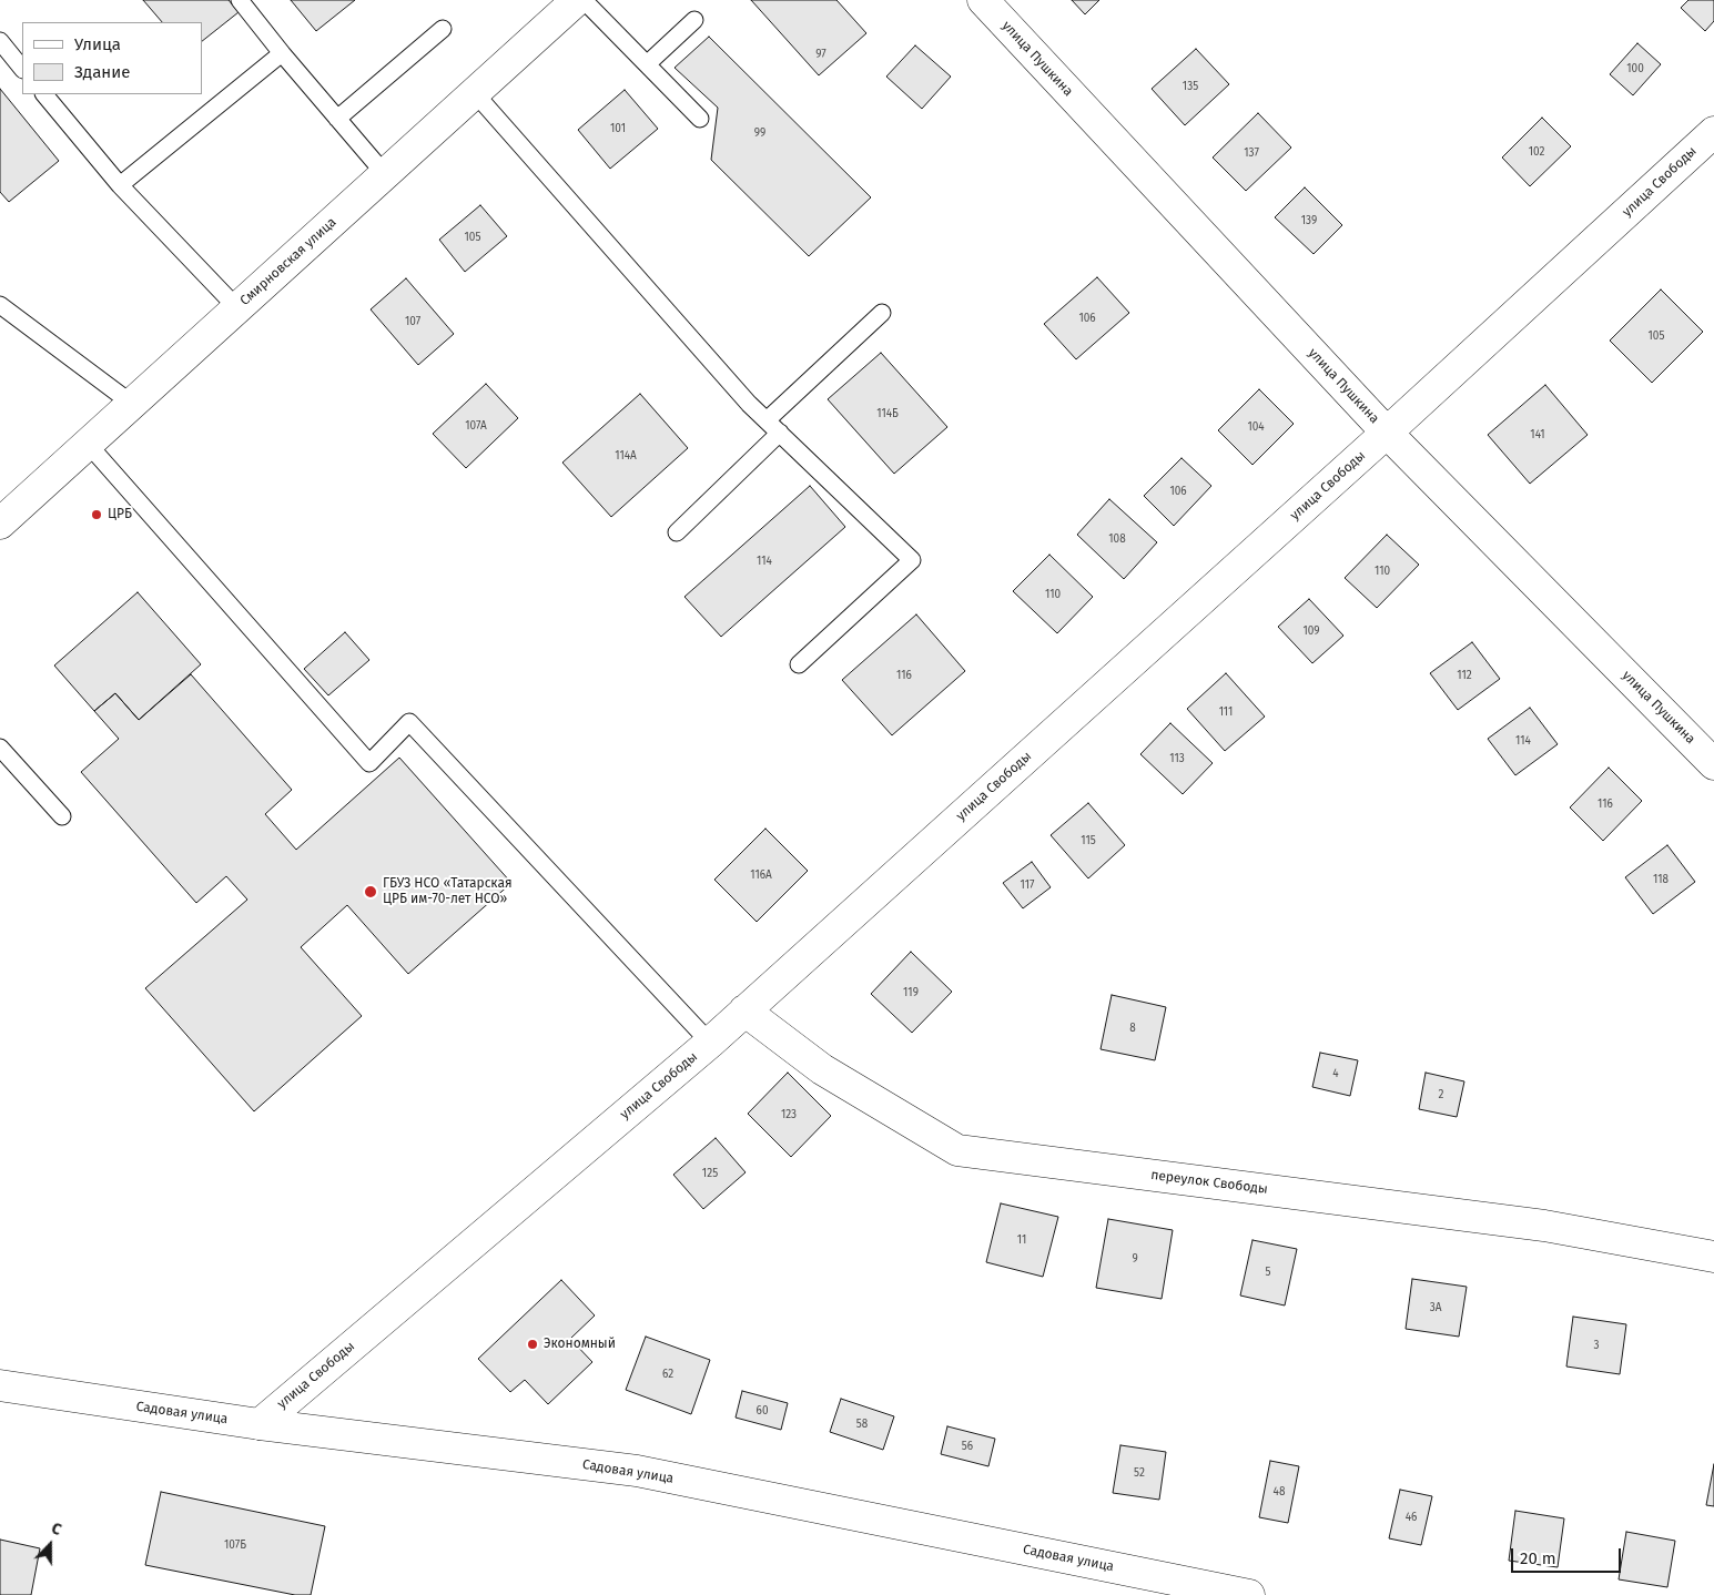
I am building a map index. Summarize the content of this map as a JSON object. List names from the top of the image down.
{
  "streets": {
    "street": [
      "улица Пушкина",
      "улица Свободы",
      "Смирновская улица",
      "переулок Свободы",
      "Садовая улица"
    ]
  },
  "crossings": [
    ["улица Пушкина", "улица Свободы"],
    ["улица Свободы", "переулок Свободы"],
    ["улица Свободы", "Садовая улица"]
  ],
  "places": ["ЦРБ", "ГБУЗ НСО «Татарская ЦРБ им-70-лет НСО»", "Экономный"],
  "house_numbers": [
    "97",
    "100",
    "135",
    "101",
    "99",
    "102",
    "137",
    "139",
    "105",
    "106",
    "107",
    "105",
    "114Б",
    "107А",
    "104",
    "141",
    "114А",
    "106",
    "108",
    "114",
    "110",
    "110",
    "109",
    "116",
    "112",
    "111",
    "114",
    "113",
    "116",
    "115",
    "116А",
    "118",
    "117",
    "119",
    "8",
    "4",
    "2",
    "123",
    "125",
    "11",
    "9",
    "5",
    "3А",
    "3",
    "62",
    "60",
    "58",
    "56",
    "52",
    "48",
    "46",
    "107Б"
  ],
  "legend": ["Улица", "Здание"],
  "scale_bar": "20 m",
  "north": "top"
}
